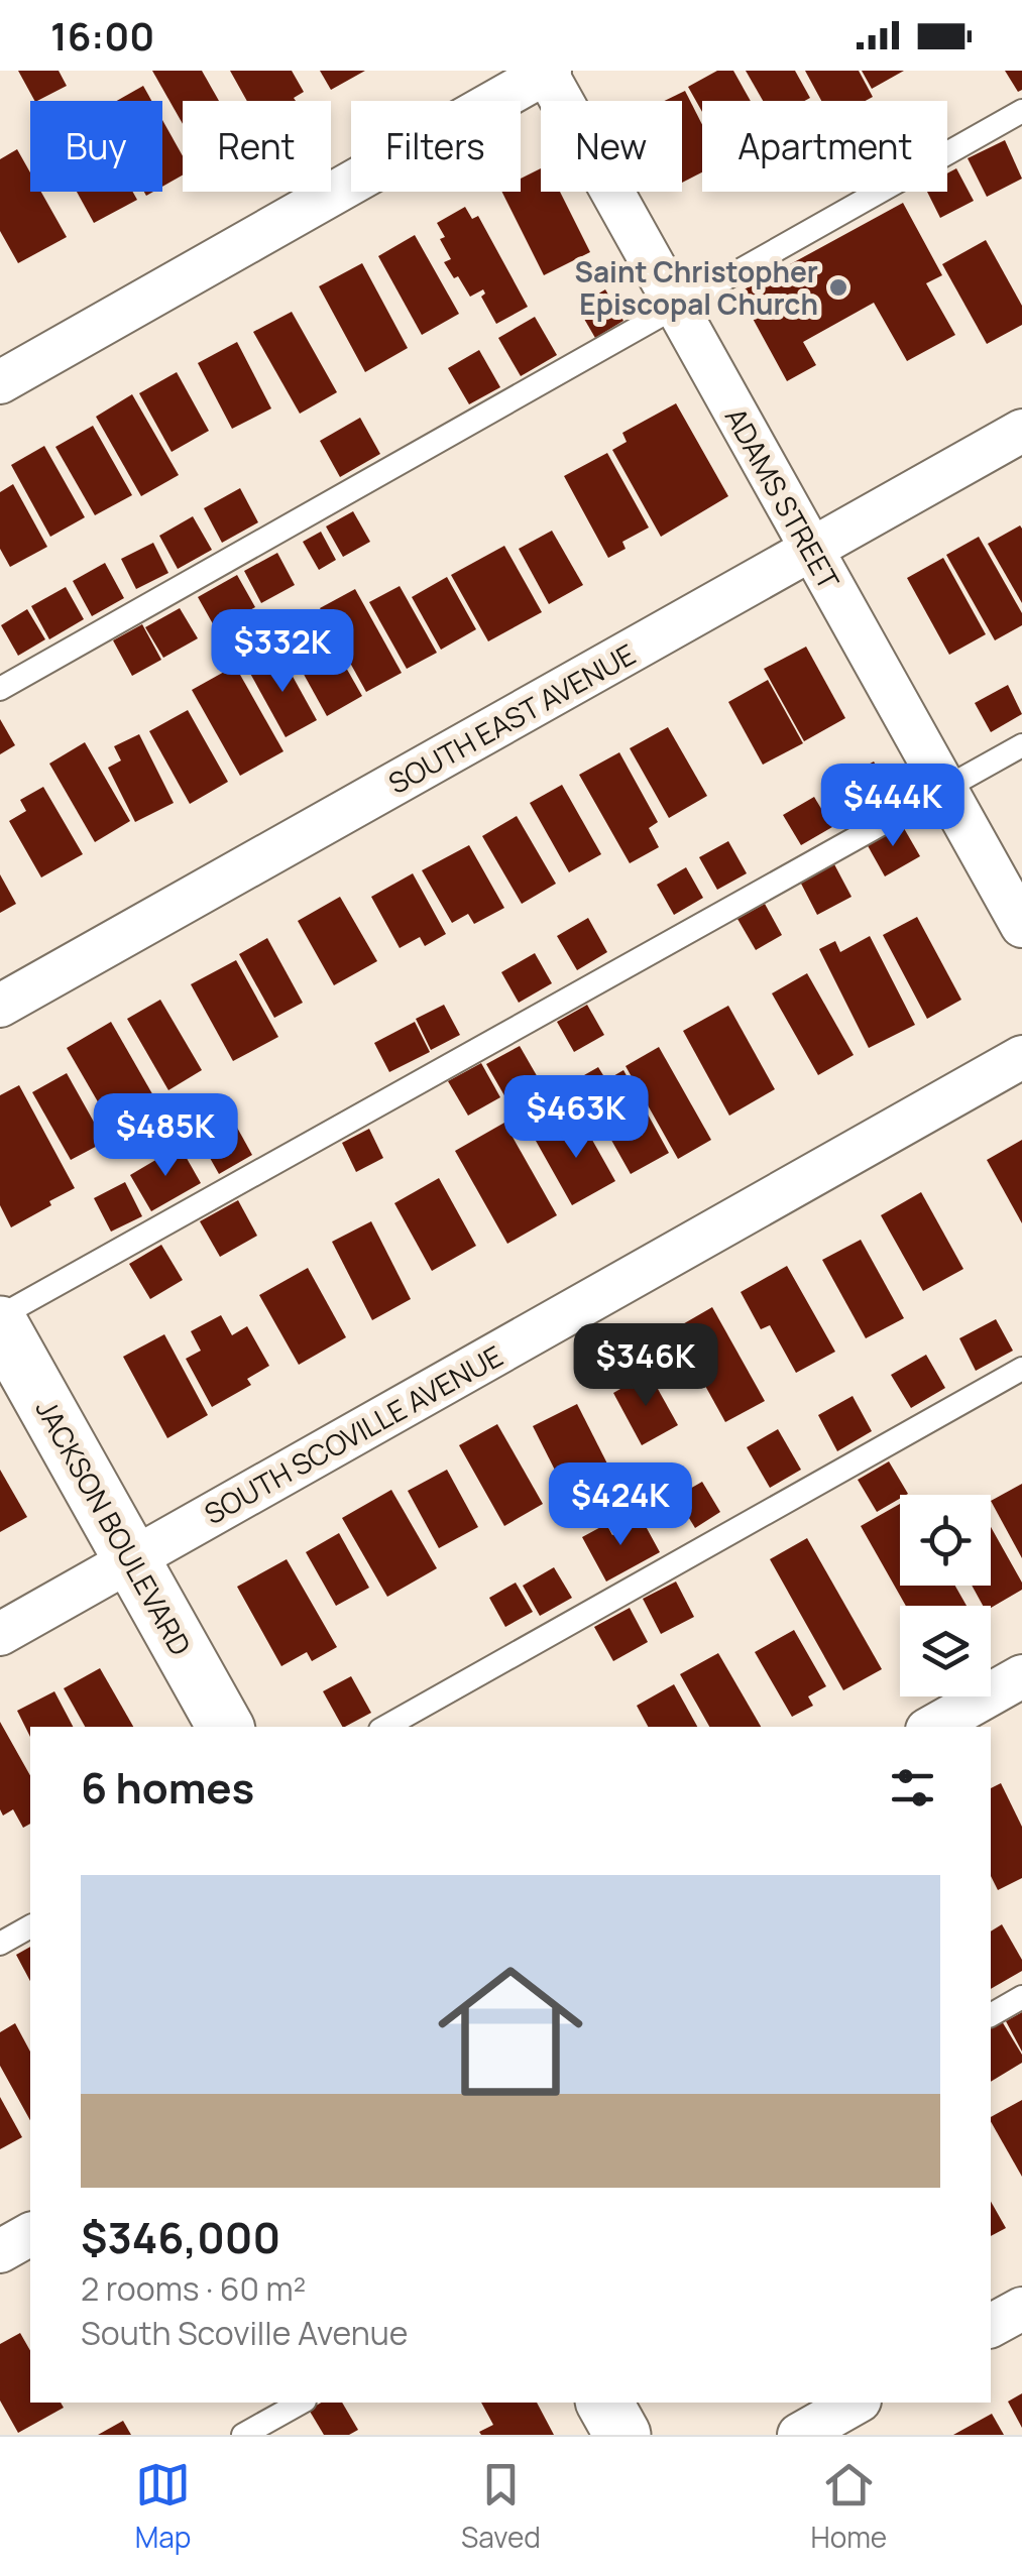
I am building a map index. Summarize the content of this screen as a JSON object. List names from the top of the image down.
{
  "streets": {
    "street": [
      "ADAMS STREET",
      "SOUTH EAST AVENUE",
      "SOUTH SCOVILLE AVENUE",
      "JACKSON BOULEVARD"
    ]
  },
  "crossings": [
    ["ADAMS STREET", "SOUTH EAST AVENUE"],
    ["SOUTH SCOVILLE AVENUE", "JACKSON BOULEVARD"]
  ],
  "places": ["Saint Christopher Episcopal Church"],
  "page": {
    "status": "16:00",
    "chip": [
      "Buy",
      "Rent",
      "Filters",
      "New",
      "Apartment"
    ],
    "price": [
      "$332K",
      "$444K",
      "$463K",
      "$485K",
      "$346K",
      "$424K"
    ],
    "heading": "6 homes",
    "list": [
      {
        "name": "$346,000",
        "note": "2 rooms · 60 m² · South Scoville Avenue"
      }
    ],
    "tabs": ["Map", "Saved", "Home"]
  }
}
